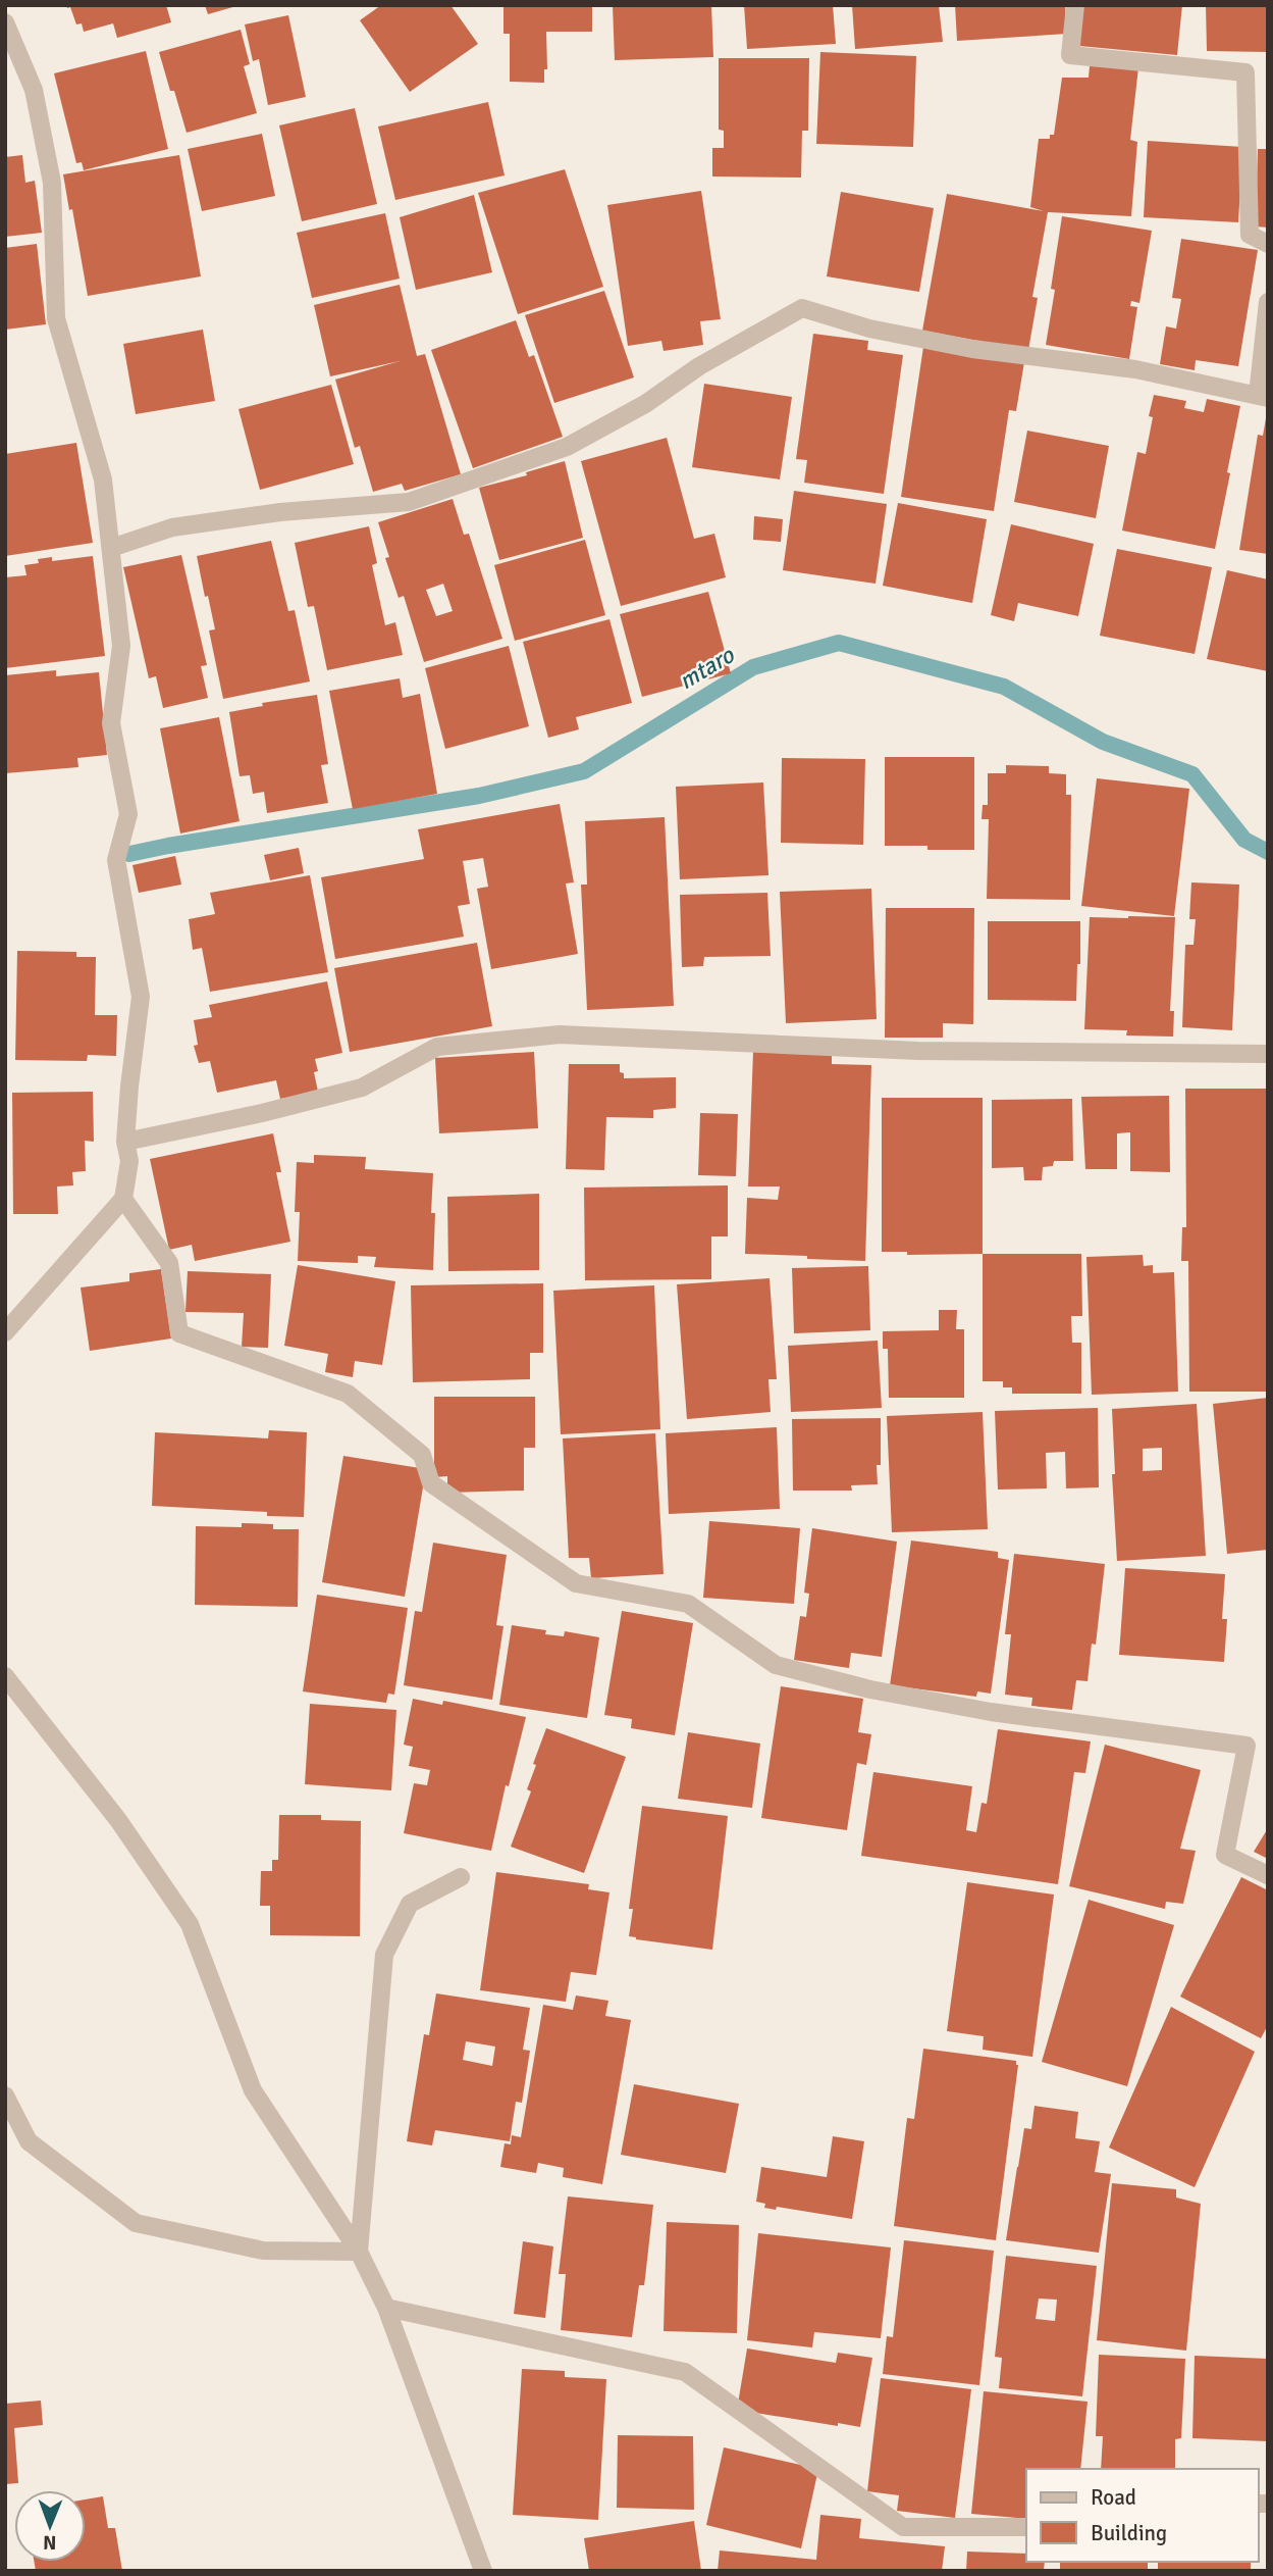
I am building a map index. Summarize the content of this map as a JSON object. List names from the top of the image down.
{
  "water": ["mtaro"],
  "legend": ["Road", "Building"],
  "north": "bottom"
}
